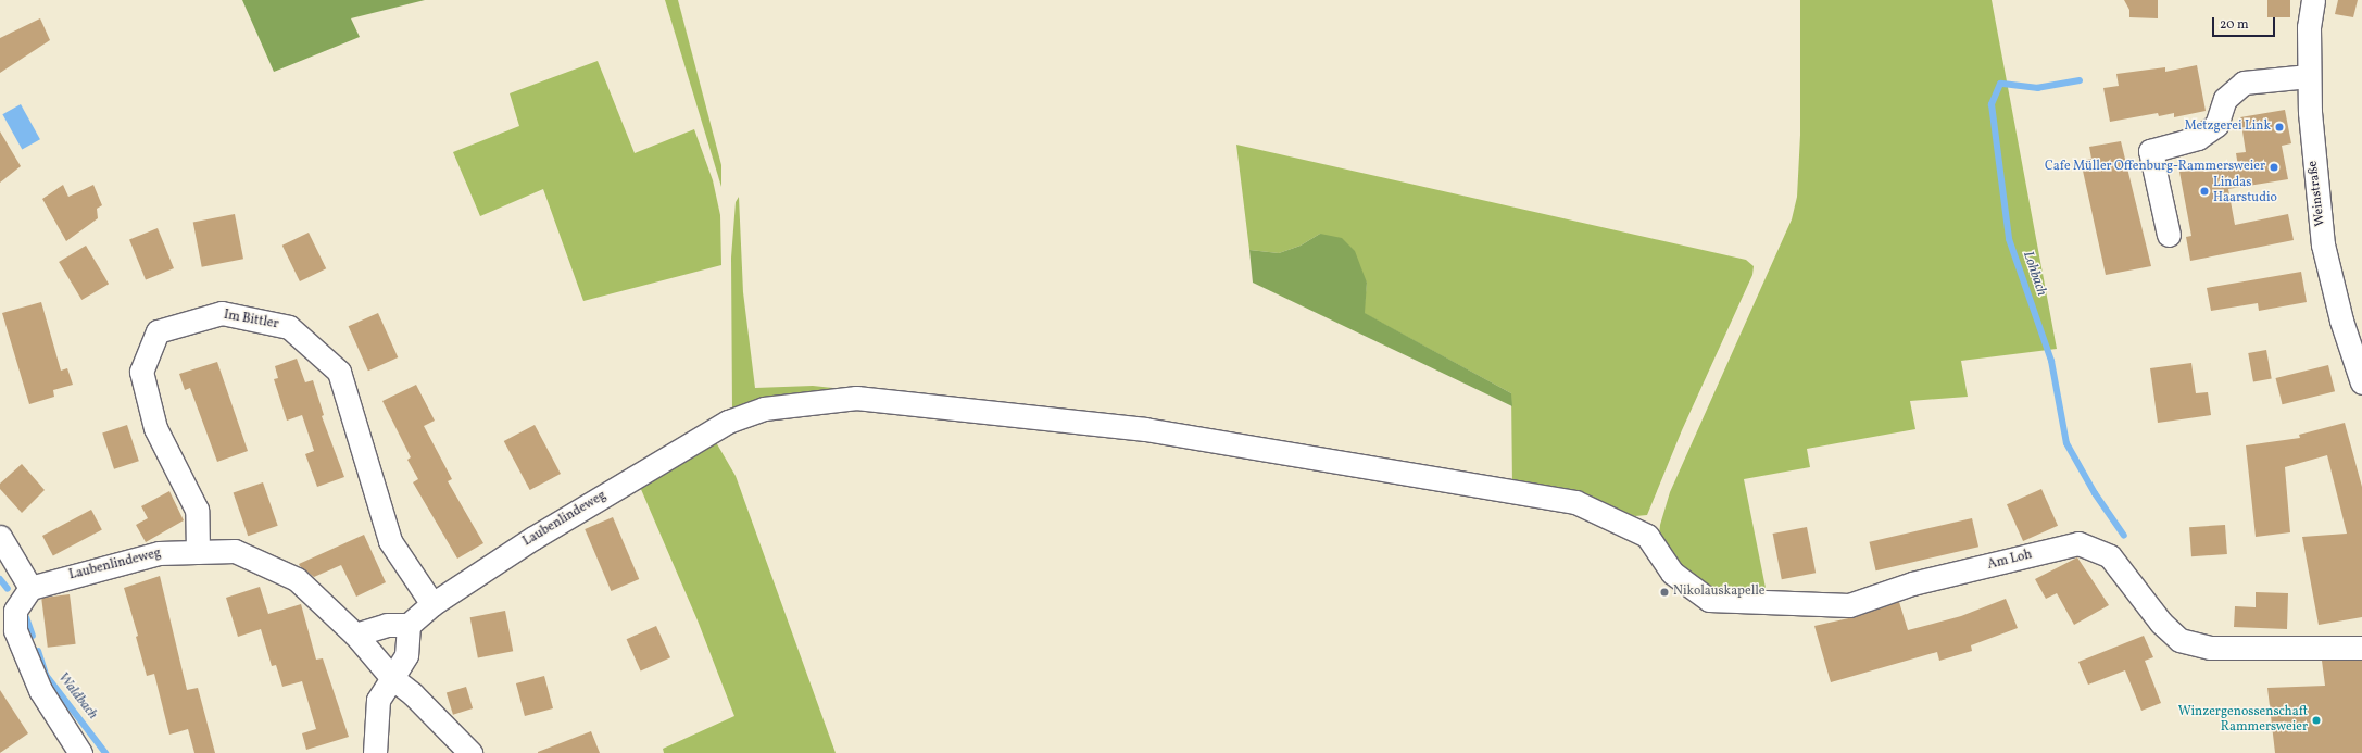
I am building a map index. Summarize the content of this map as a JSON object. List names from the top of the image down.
{
  "streets": {
    "street": [
      "Weinstraße",
      "Im Bittler",
      "Laubenlindeweg",
      "Am Loh"
    ]
  },
  "crossings": [
    ["Im Bittler", "Laubenlindeweg"],
    ["Laubenlindeweg", "Am Loh"]
  ],
  "water": ["Lohbach", "Waldbach"],
  "places": [
    "Metzgerei Link",
    "Cafe Müller Offenburg-Rammersweier",
    "Lindas Haarstudio",
    "Nikolauskapelle",
    "Winzergenossenschaft Rammersweier"
  ],
  "scale_bar": "20 m"
}
